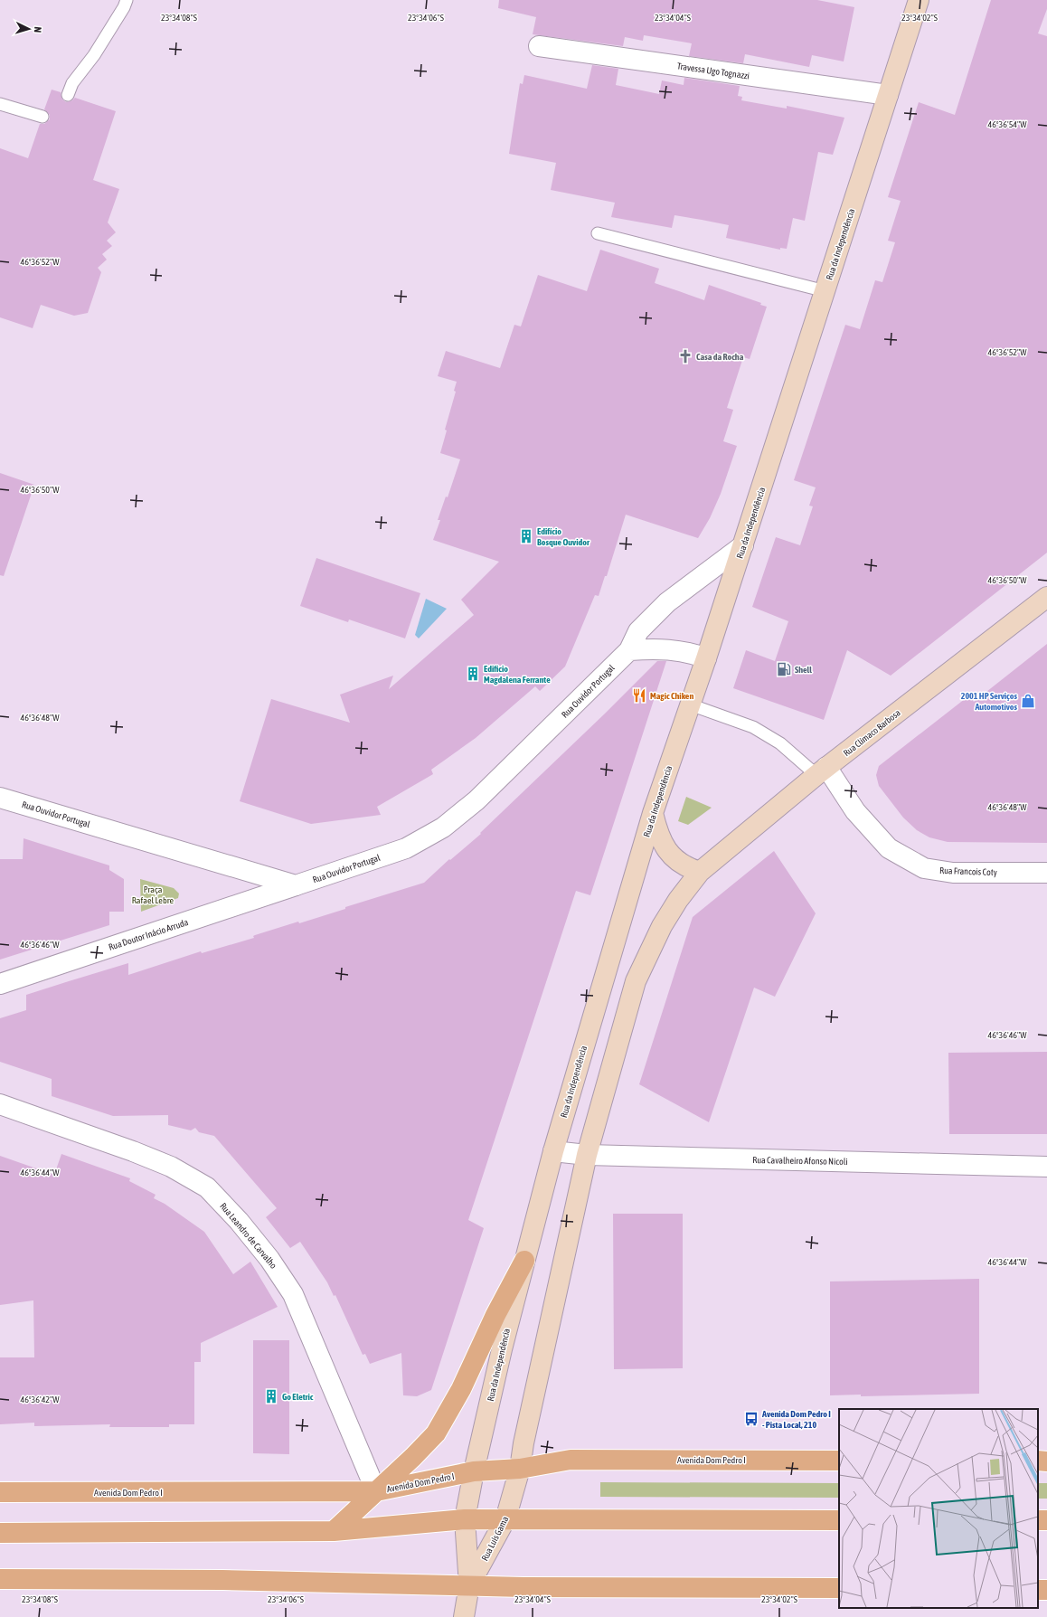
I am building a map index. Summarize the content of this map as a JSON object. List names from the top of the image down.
{
  "streets": {
    "main road": [
      "Rua da Independência",
      "Rua Clímaco Barbosa",
      "Avenida Dom Pedro I",
      "Rua Luís Gama"
    ],
    "street": [
      "Travessa Ugo Tognazzi",
      "Rua Ouvidor Portugal",
      "Rua Francois Coty",
      "Rua Doutor Inácio Arruda",
      "Rua Cavalheiro Afonso Nicoli",
      "Rua Leandro de Carvalho"
    ]
  },
  "crossings": [
    ["Travessa Ugo Tognazzi", "Rua da Independência"],
    ["Rua da Independência", "Rua Ouvidor Portugal"],
    ["Rua da Independência", "Rua Cavalheiro Afonso Nicoli"],
    ["Rua da Independência", "Avenida Dom Pedro I"],
    ["Rua da Independência", "Rua Luís Gama"],
    ["Rua Ouvidor Portugal", "Rua Doutor Inácio Arruda"],
    ["Rua Clímaco Barbosa", "Rua Francois Coty"],
    ["Rua Leandro de Carvalho", "Avenida Dom Pedro I"],
    ["Avenida Dom Pedro I", "Rua Luís Gama"]
  ],
  "parks": ["Praça Rafael Lebre"],
  "places": {
    "church": ["Casa da Rocha"],
    "building": ["Edifício Bosque Ouvidor", "Edificio Magdalena Ferrante", "Go Eletric"],
    "fuel station": ["Shell"],
    "restaurant": ["Magic Chiken"],
    "shop": ["2001 HP Serviços Automotivos"],
    "bus stop": ["Avenida Dom Pedro I - Pista Local, 210"]
  },
  "north": "right",
  "coordinates": [
    "23°34'08\"S",
    "23°34'06\"S",
    "23°34'04\"S",
    "23°34'02\"S",
    "46°36'54\"W",
    "46°36'52\"W",
    "46°36'50\"W",
    "46°36'48\"W",
    "46°36'46\"W",
    "46°36'44\"W",
    "46°36'42\"W"
  ]
}
